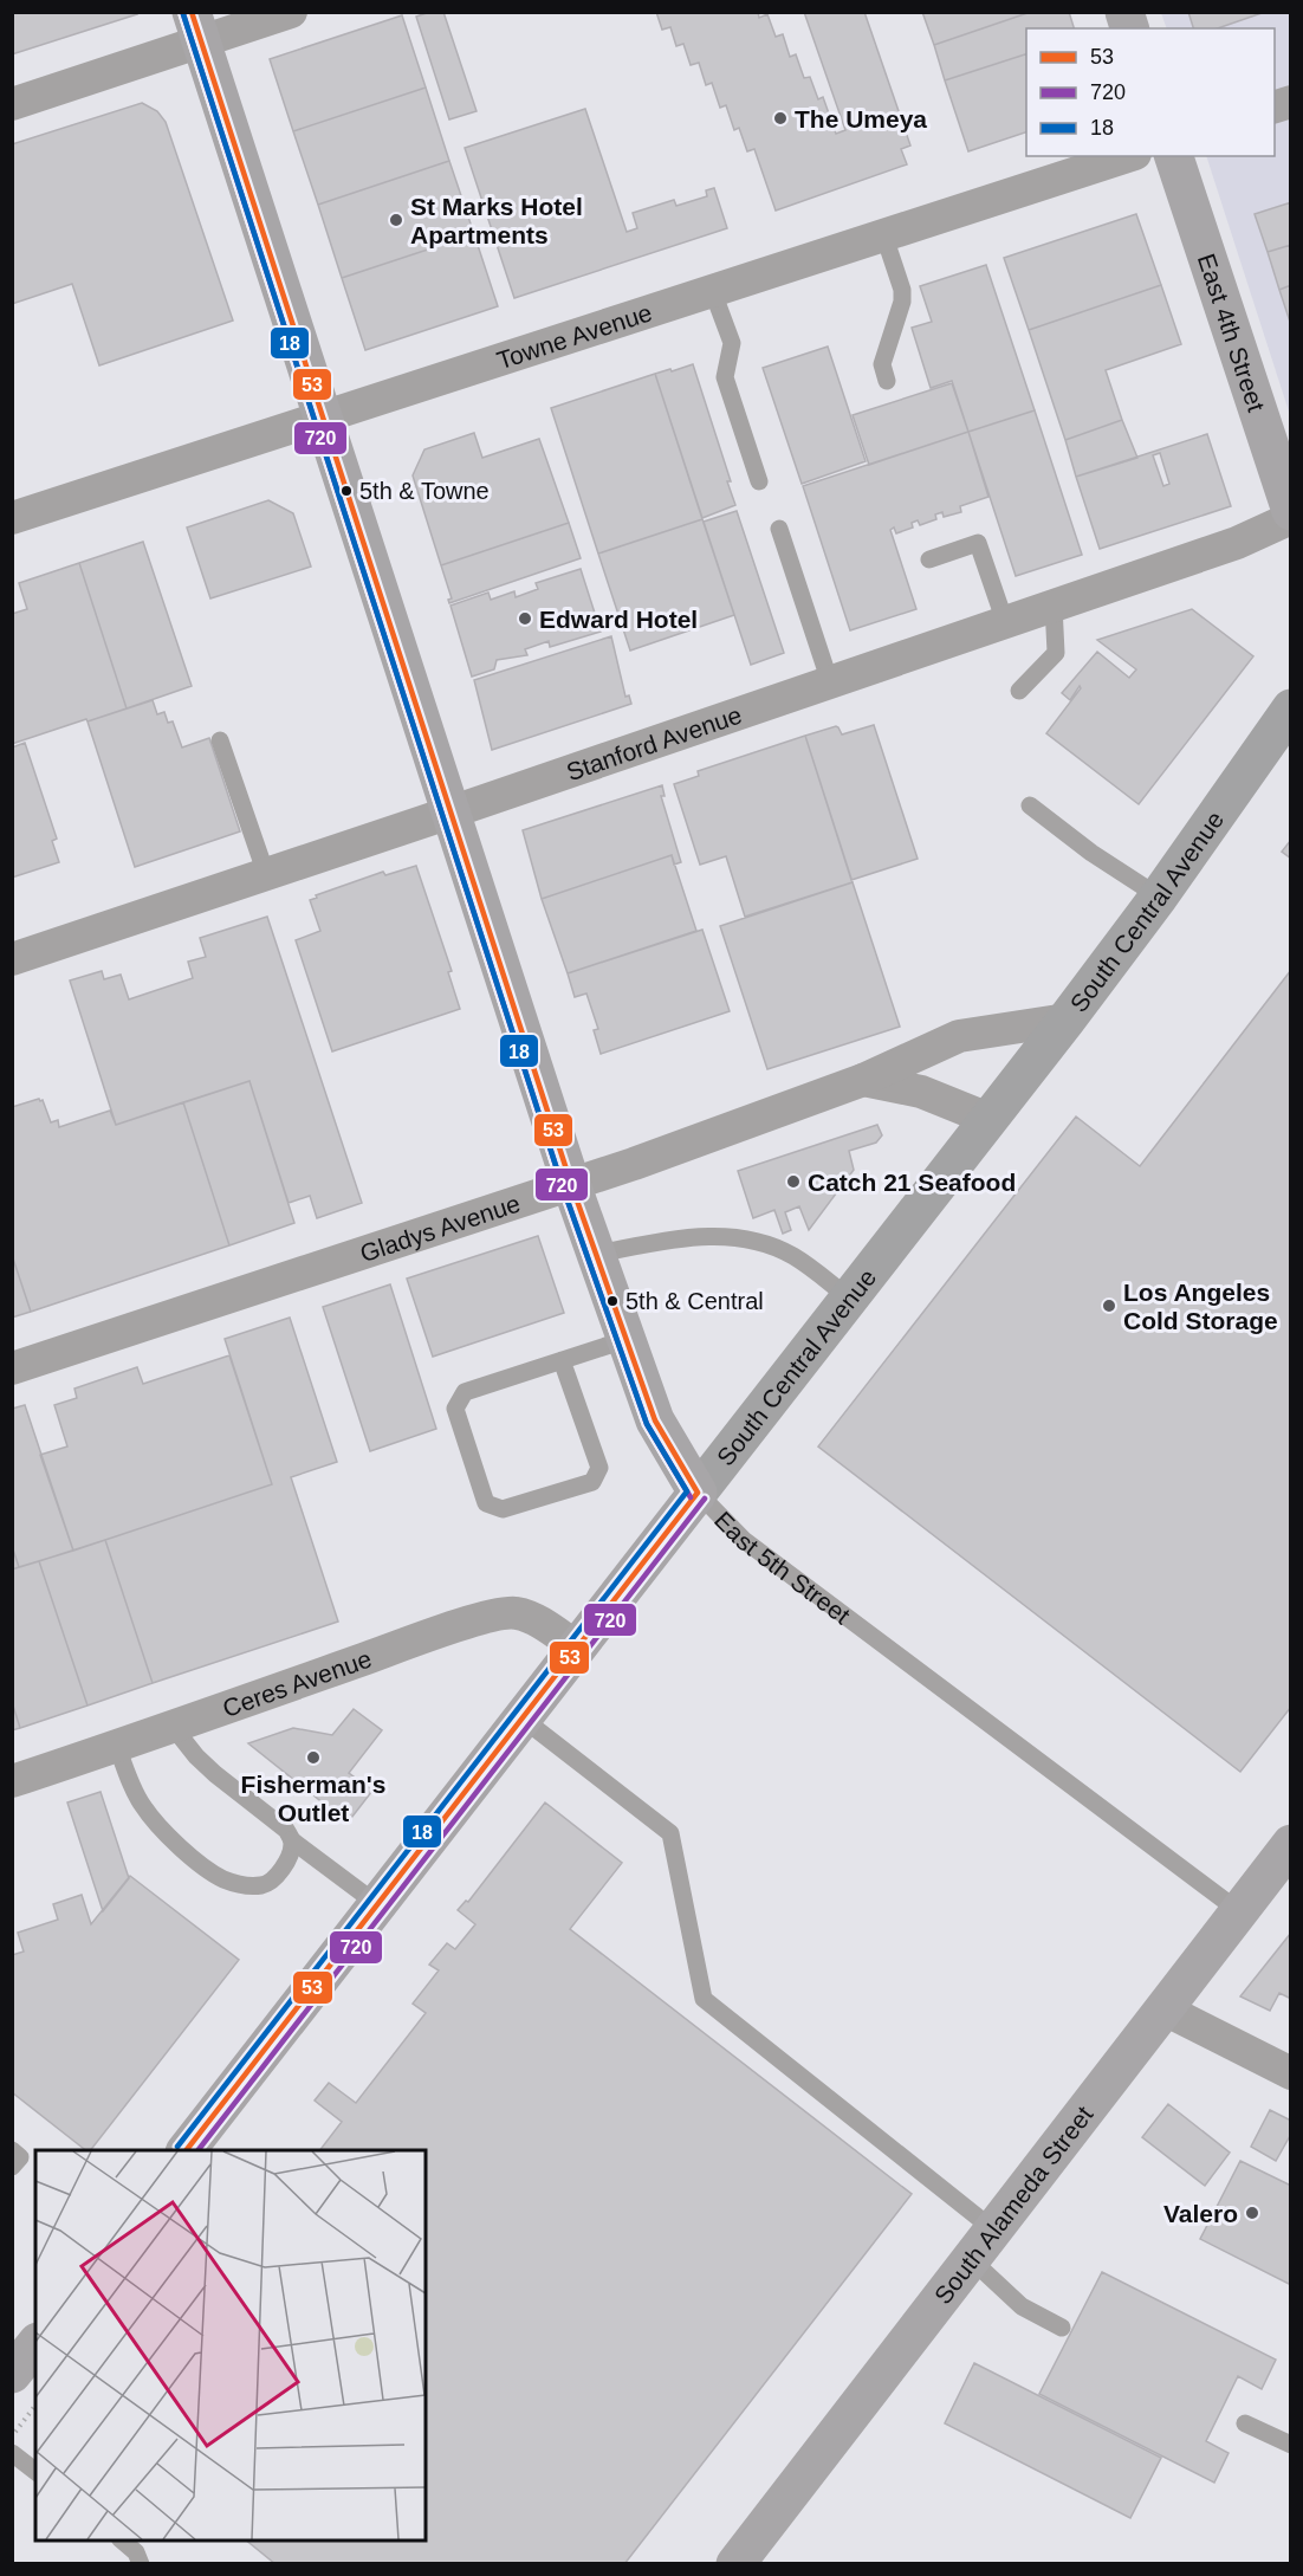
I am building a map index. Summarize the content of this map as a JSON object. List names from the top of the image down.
{
  "streets": {
    "main road": [
      "East 4th Street",
      "South Central Avenue",
      "East 5th Street",
      "South Alameda Street"
    ],
    "street": [
      "Towne Avenue",
      "Stanford Avenue",
      "Gladys Avenue",
      "Ceres Avenue"
    ]
  },
  "crossings": [
    ["Towne Avenue", "East 5th Street"],
    ["Stanford Avenue", "East 5th Street"],
    ["South Central Avenue", "Gladys Avenue"],
    ["South Central Avenue", "East 5th Street"],
    ["South Central Avenue", "Ceres Avenue"],
    ["Gladys Avenue", "East 5th Street"],
    ["East 5th Street", "South Alameda Street"]
  ],
  "places": [
    "The Umeya",
    "St Marks Hotel Apartments",
    "5th & Towne",
    "Edward Hotel",
    "Catch 21 Seafood",
    "5th & Central",
    "Los Angeles Cold Storage",
    "Fisherman's Outlet",
    "Valero"
  ],
  "lines": ["transit line 53", "transit line 720", "transit line 18"],
  "legend": ["53", "720", "18"]
}
